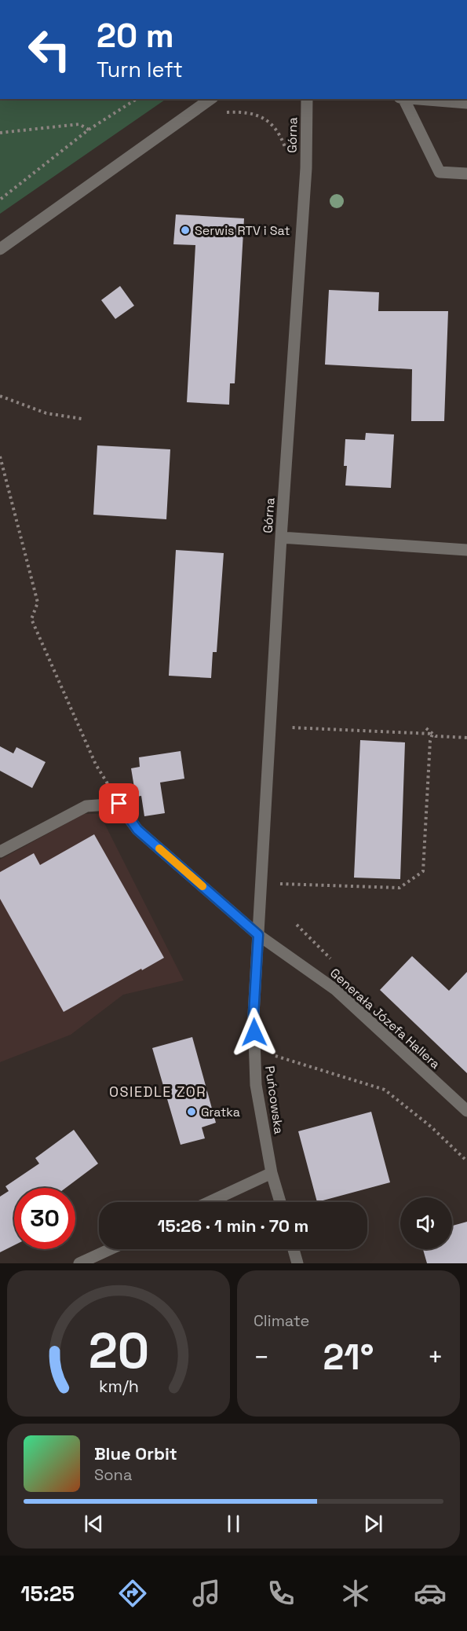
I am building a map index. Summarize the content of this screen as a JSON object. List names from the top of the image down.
{
  "streets": {
    "street": ["Górna", "Generała Józefa Hallera", "Puńcowska"]
  },
  "crossings": [
    ["Górna", "Generała Józefa Hallera"],
    ["Górna", "Puńcowska"],
    ["Generała Józefa Hallera", "Puńcowska"]
  ],
  "districts": ["OSIEDLE ZOR"],
  "places": ["Serwis RTV i Sat", "Gratka"],
  "page": {
    "turn": ["20 m", "Turn left"],
    "limit": "30",
    "trip": "15:26 · 1 min · 70 m",
    "tile": "Climate",
    "heat": ["−", "21°", "+"],
    "song": ["Blue Orbit", "Sona"],
    "tabs": "15:25",
    "gauge": ["20", "km/h"]
  }
}
